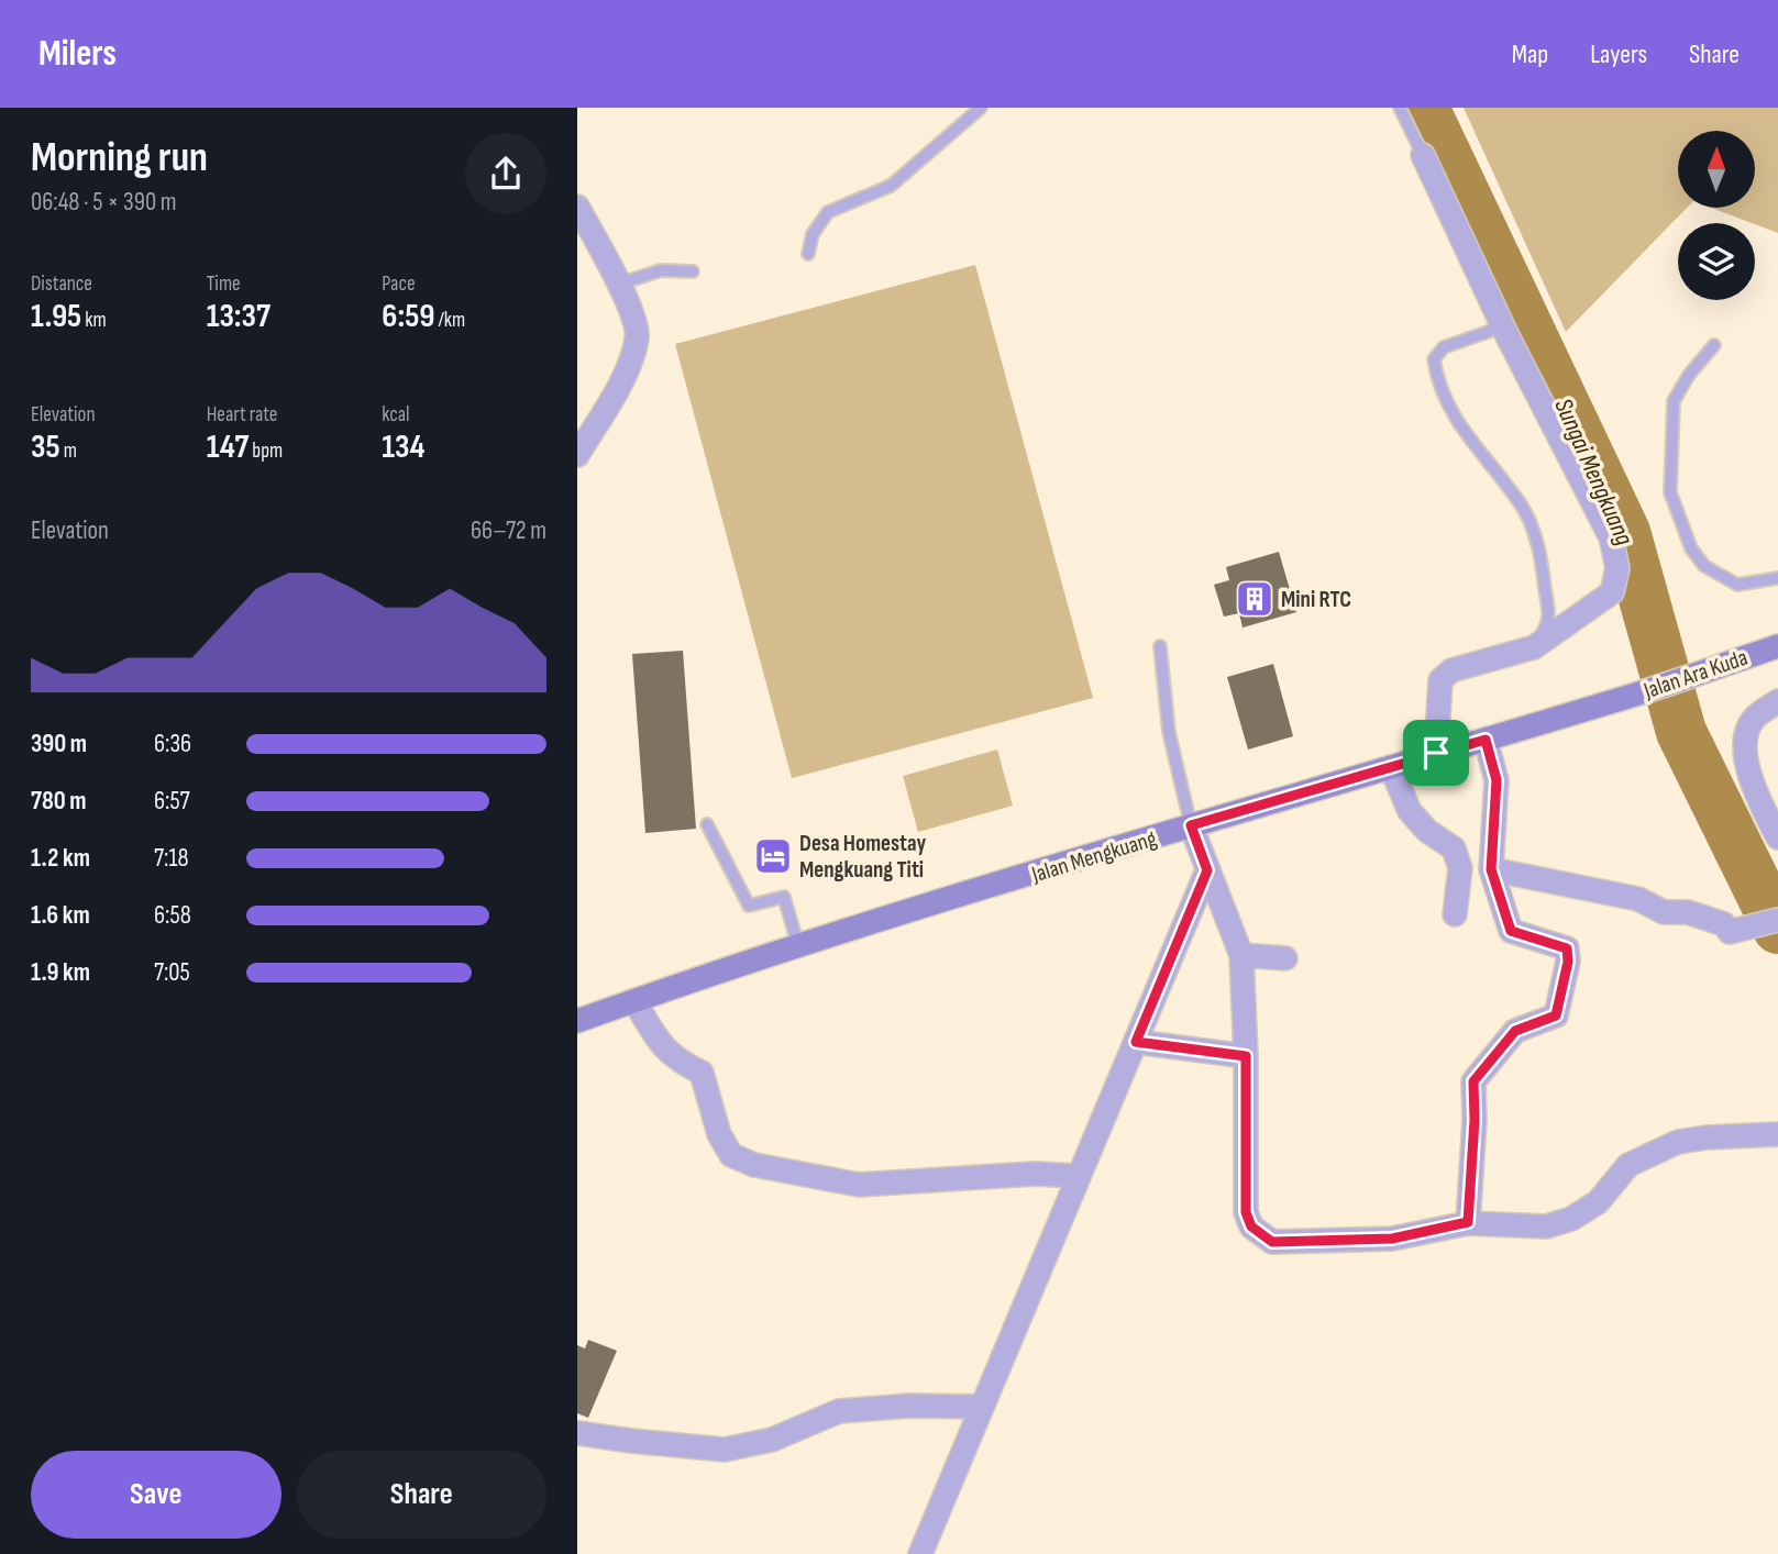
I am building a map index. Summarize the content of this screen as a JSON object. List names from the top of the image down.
{
  "streets": {
    "main road": ["Jalan Ara Kuda", "Jalan Mengkuang"]
  },
  "crossings": [
    ["Jalan Ara Kuda", "Jalan Mengkuang"]
  ],
  "water": ["Sungai Mengkuang"],
  "places": {
    "building": ["Mini RTC"],
    "hotel": ["Desa Homestay Mengkuang Titi"]
  },
  "north": "top",
  "page": {
    "header": "Milers",
    "nav": ["Map", "Layers", "Share"],
    "heading": ["Morning run", "06:48 · 5 × 390 m"],
    "stats": [
      ["Distance", "1.95 km"],
      ["Time", "13:37"],
      ["Pace", "6:59 /km"],
      ["Elevation", "35 m"],
      ["Heart rate", "147 bpm"],
      ["kcal", "134"]
    ],
    "chart": ["Elevation", "66–72 m"],
    "list": [
      {
        "name": "390 m",
        "note": "6:36"
      },
      {
        "name": "780 m",
        "note": "6:57"
      },
      {
        "name": "1.2 km",
        "note": "7:18"
      },
      {
        "name": "1.6 km",
        "note": "6:58"
      },
      {
        "name": "1.9 km",
        "note": "7:05"
      }
    ],
    "buttons": ["Save", "Share"]
  }
}
